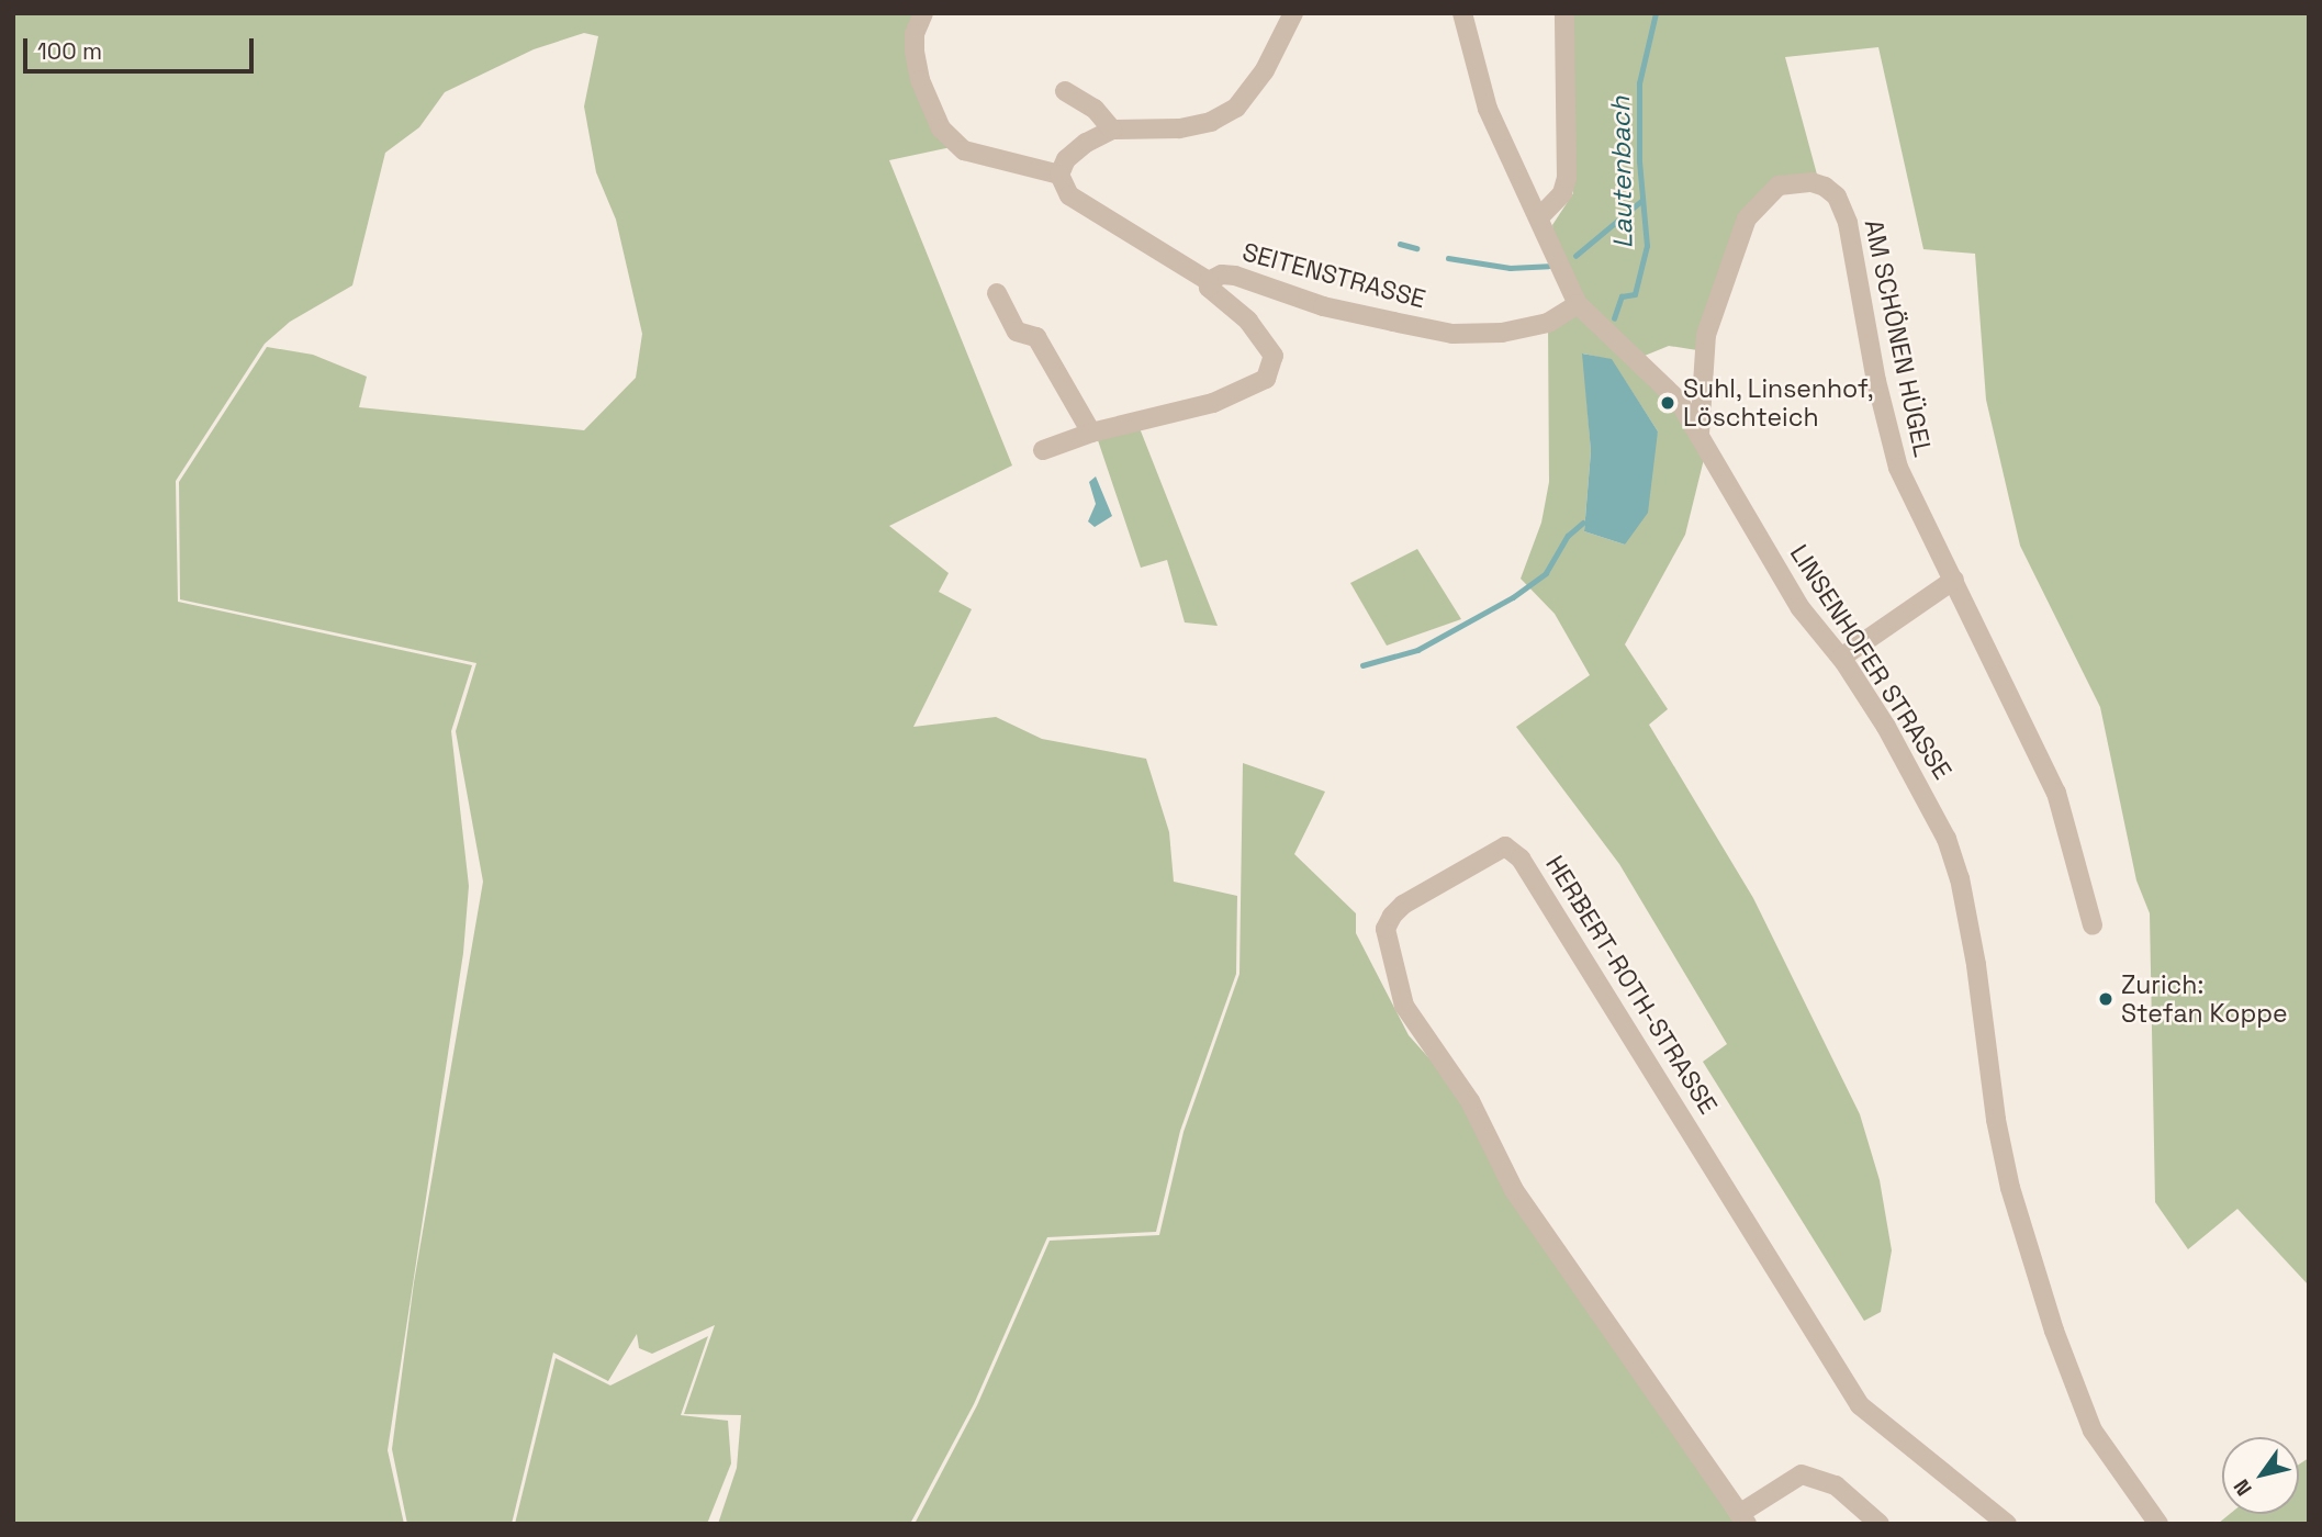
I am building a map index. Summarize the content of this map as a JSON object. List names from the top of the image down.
{
  "streets": {
    "street": [
      "SEITENSTRASSE",
      "AM SCHÖNEN HÜGEL",
      "LINSENHOFER STRASSE",
      "HERBERT-ROTH-STRASSE"
    ]
  },
  "crossings": [
    ["SEITENSTRASSE", "LINSENHOFER STRASSE"],
    ["AM SCHÖNEN HÜGEL", "LINSENHOFER STRASSE"]
  ],
  "water": ["Lautenbach"],
  "places": ["Suhl, Linsenhof, Löschteich", "Zurich: Stefan Koppe"],
  "scale_bar": "100 m",
  "north": "bottom left"
}
